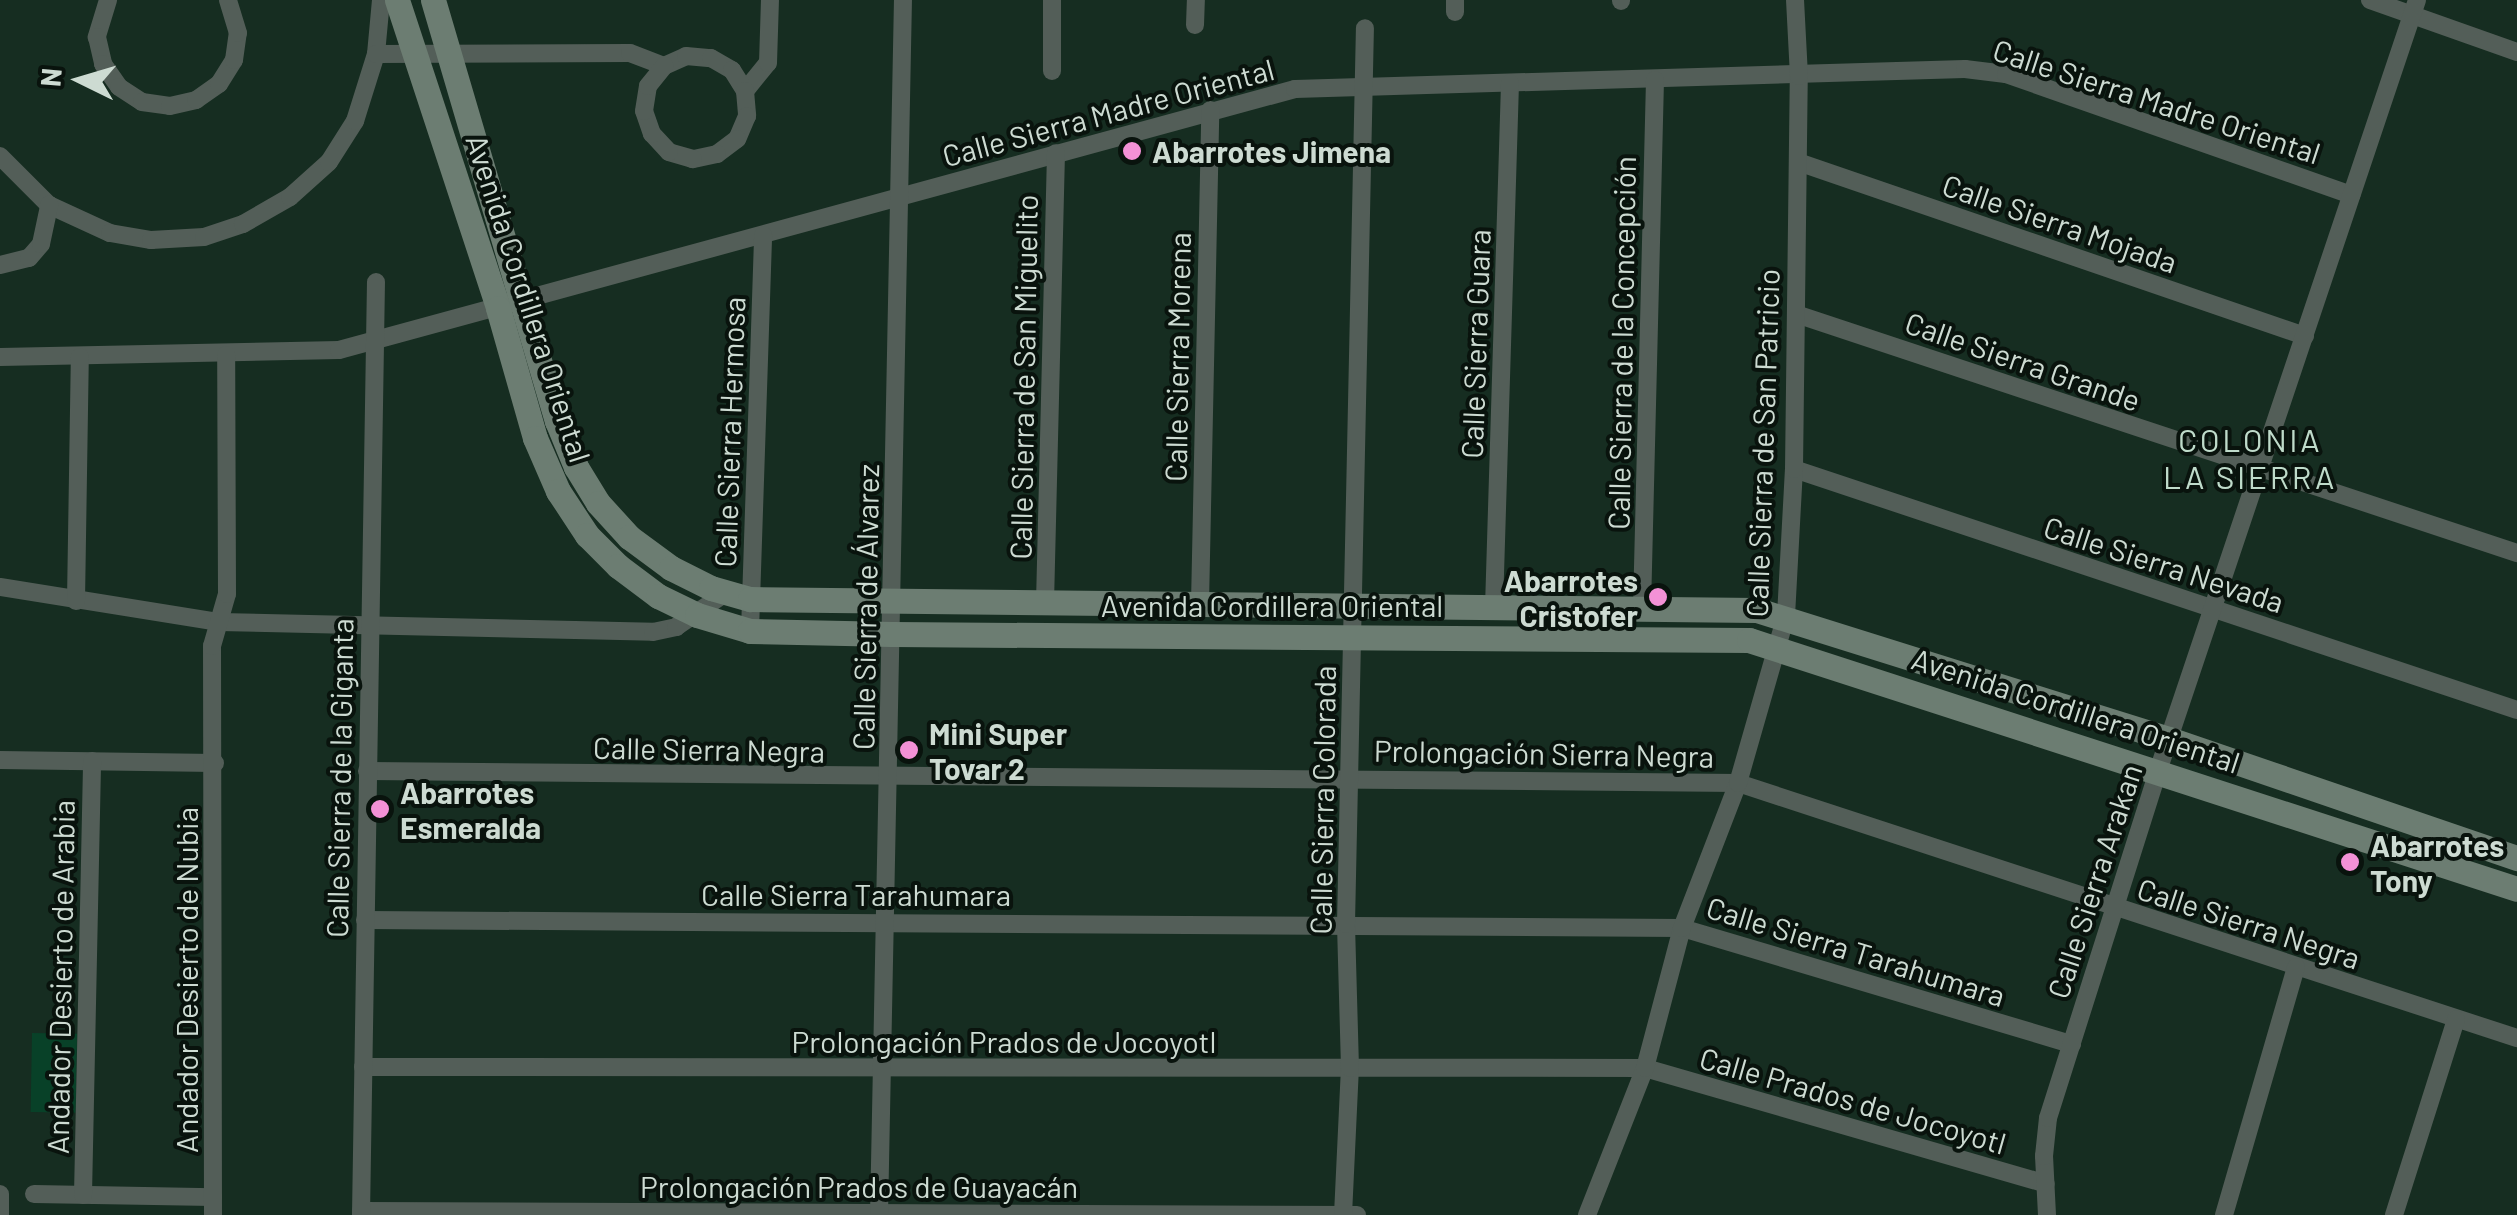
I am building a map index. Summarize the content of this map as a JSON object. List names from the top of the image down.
{
  "streets": {
    "street": [
      "Calle Sierra Madre Oriental",
      "Calle Sierra Mojada",
      "Avenida Cordillera Oriental",
      "Calle Sierra de la Concepción",
      "Calle Sierra Guara",
      "Calle Sierra Morena",
      "Calle Sierra Grande",
      "Calle Sierra de San Miguelito",
      "Calle Sierra Hermosa",
      "Calle Sierra de San Patricio",
      "Calle Sierra Nevada",
      "Calle Sierra de Álvarez",
      "Calle Sierra Negra",
      "Prolongación Sierra Negra",
      "Calle Sierra de la Giganta",
      "Calle Sierra Colorada",
      "Calle Sierra Arakan",
      "Calle Sierra Tarahumara",
      "Andador Desierto de Arabia",
      "Andador Desierto de Nubia",
      "Prolongación Prados de Jocoyotl",
      "Calle Prados de Jocoyotl",
      "Prolongación Prados de Guayacán"
    ]
  },
  "crossings": [
    ["Calle Sierra Madre Oriental", "Avenida Cordillera Oriental"],
    ["Calle Sierra Madre Oriental", "Calle Sierra de la Concepción"],
    ["Calle Sierra Madre Oriental", "Calle Sierra Guara"],
    ["Calle Sierra Madre Oriental", "Calle Sierra Morena"],
    ["Calle Sierra Madre Oriental", "Calle Sierra de San Miguelito"],
    ["Calle Sierra Madre Oriental", "Calle Sierra Hermosa"],
    ["Calle Sierra Madre Oriental", "Calle Sierra de San Patricio"],
    ["Calle Sierra Madre Oriental", "Calle Sierra de Álvarez"],
    ["Calle Sierra Madre Oriental", "Calle Sierra de la Giganta"],
    ["Calle Sierra Madre Oriental", "Calle Sierra Colorada"],
    ["Calle Sierra Madre Oriental", "Calle Sierra Arakan"],
    ["Calle Sierra Madre Oriental", "Andador Desierto de Nubia"],
    ["Calle Sierra Mojada", "Calle Sierra de San Patricio"],
    ["Calle Sierra Mojada", "Calle Sierra Arakan"],
    ["Avenida Cordillera Oriental", "Calle Sierra de la Concepción"],
    ["Avenida Cordillera Oriental", "Calle Sierra Guara"],
    ["Avenida Cordillera Oriental", "Calle Sierra Morena"],
    ["Avenida Cordillera Oriental", "Calle Sierra de San Miguelito"],
    ["Avenida Cordillera Oriental", "Calle Sierra Hermosa"],
    ["Avenida Cordillera Oriental", "Calle Sierra de San Patricio"],
    ["Avenida Cordillera Oriental", "Calle Sierra de Álvarez"],
    ["Avenida Cordillera Oriental", "Calle Sierra Colorada"],
    ["Avenida Cordillera Oriental", "Calle Sierra Arakan"],
    ["Calle Sierra Grande", "Calle Sierra de San Patricio"],
    ["Calle Sierra Grande", "Calle Sierra Arakan"],
    ["Calle Sierra de San Patricio", "Calle Sierra Nevada"],
    ["Calle Sierra de San Patricio", "Calle Sierra Negra"],
    ["Calle Sierra de San Patricio", "Prolongación Sierra Negra"],
    ["Calle Sierra de San Patricio", "Calle Sierra Tarahumara"],
    ["Calle Sierra de San Patricio", "Prolongación Prados de Jocoyotl"],
    ["Calle Sierra de San Patricio", "Calle Prados de Jocoyotl"],
    ["Calle Sierra Nevada", "Calle Sierra Arakan"],
    ["Calle Sierra de Álvarez", "Calle Sierra Negra"],
    ["Calle Sierra de Álvarez", "Calle Sierra Tarahumara"],
    ["Calle Sierra de Álvarez", "Prolongación Prados de Jocoyotl"],
    ["Calle Sierra de Álvarez", "Prolongación Prados de Guayacán"],
    ["Calle Sierra Negra", "Prolongación Sierra Negra"],
    ["Calle Sierra Negra", "Calle Sierra de la Giganta"],
    ["Calle Sierra Negra", "Calle Sierra Colorada"],
    ["Calle Sierra Negra", "Calle Sierra Arakan"],
    ["Prolongación Sierra Negra", "Calle Sierra Colorada"],
    ["Calle Sierra de la Giganta", "Calle Sierra Tarahumara"],
    ["Calle Sierra de la Giganta", "Prolongación Prados de Jocoyotl"],
    ["Calle Sierra de la Giganta", "Prolongación Prados de Guayacán"],
    ["Calle Sierra Colorada", "Calle Sierra Tarahumara"],
    ["Calle Sierra Colorada", "Prolongación Prados de Jocoyotl"],
    ["Calle Sierra Colorada", "Prolongación Prados de Guayacán"],
    ["Calle Sierra Arakan", "Calle Sierra Tarahumara"],
    ["Calle Sierra Arakan", "Calle Prados de Jocoyotl"],
    ["Andador Desierto de Arabia", "Andador Desierto de Nubia"],
    ["Prolongación Prados de Jocoyotl", "Calle Prados de Jocoyotl"]
  ],
  "districts": ["COLONIA LA SIERRA"],
  "places": [
    "Abarrotes Jimena",
    "Abarrotes Cristofer",
    "Mini Super Tovar 2",
    "Abarrotes Esmeralda",
    "Abarrotes Tony"
  ],
  "north": "left"
}
